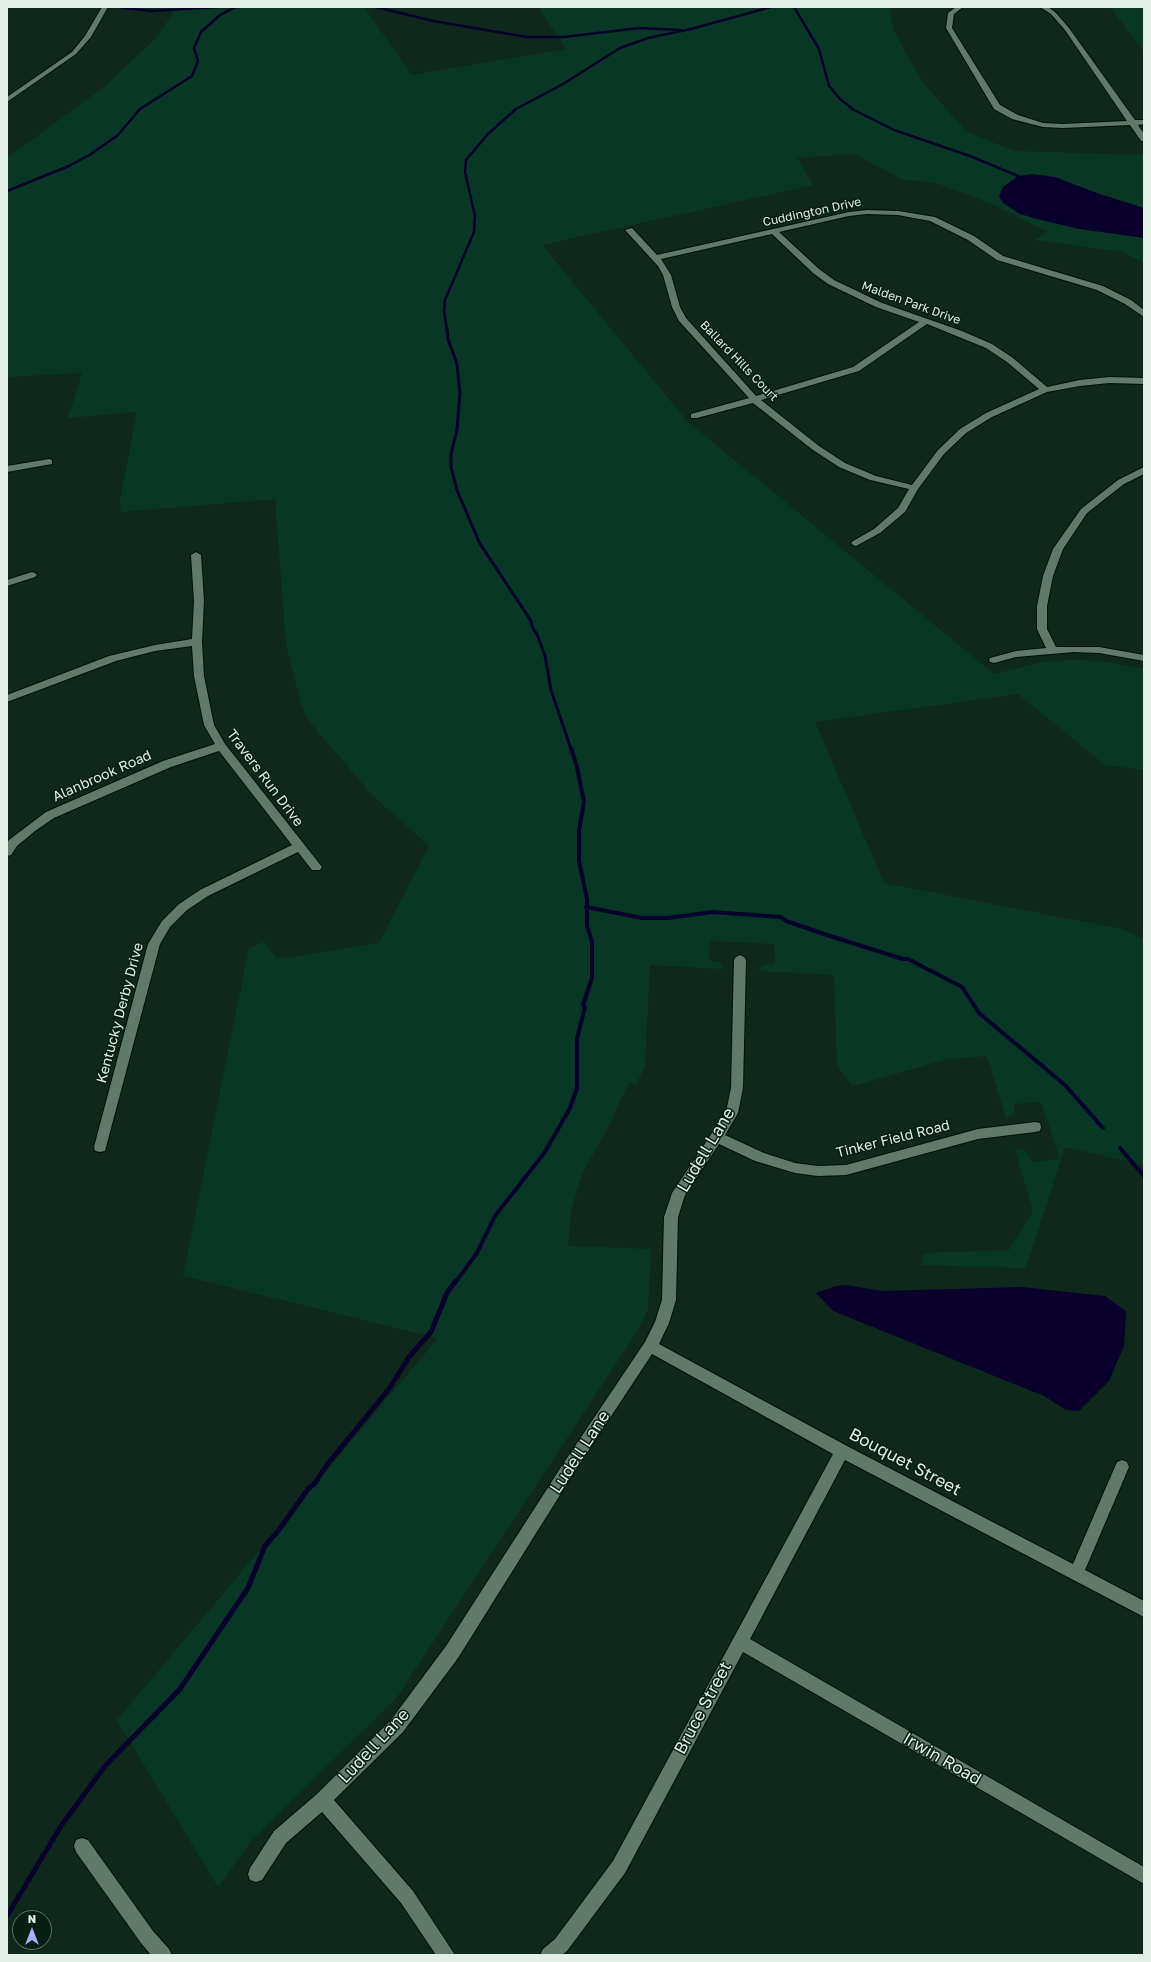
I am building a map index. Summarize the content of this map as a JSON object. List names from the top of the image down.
{
  "streets": {
    "street": [
      "Cuddington Drive",
      "Malden Park Drive",
      "Ballard Hills Court",
      "Alanbrook Road",
      "Travers Run Drive",
      "Kentucky Derby Drive",
      "Tinker Field Road",
      "Ludell Lane",
      "Bouquet Street",
      "Bruce Street",
      "Irwin Road"
    ]
  },
  "crossings": [
    ["Cuddington Drive", "Malden Park Drive"],
    ["Cuddington Drive", "Ballard Hills Court"],
    ["Alanbrook Road", "Travers Run Drive"],
    ["Travers Run Drive", "Kentucky Derby Drive"],
    ["Tinker Field Road", "Ludell Lane"],
    ["Ludell Lane", "Bouquet Street"],
    ["Bouquet Street", "Bruce Street"],
    ["Bruce Street", "Irwin Road"]
  ],
  "north": "top"
}
